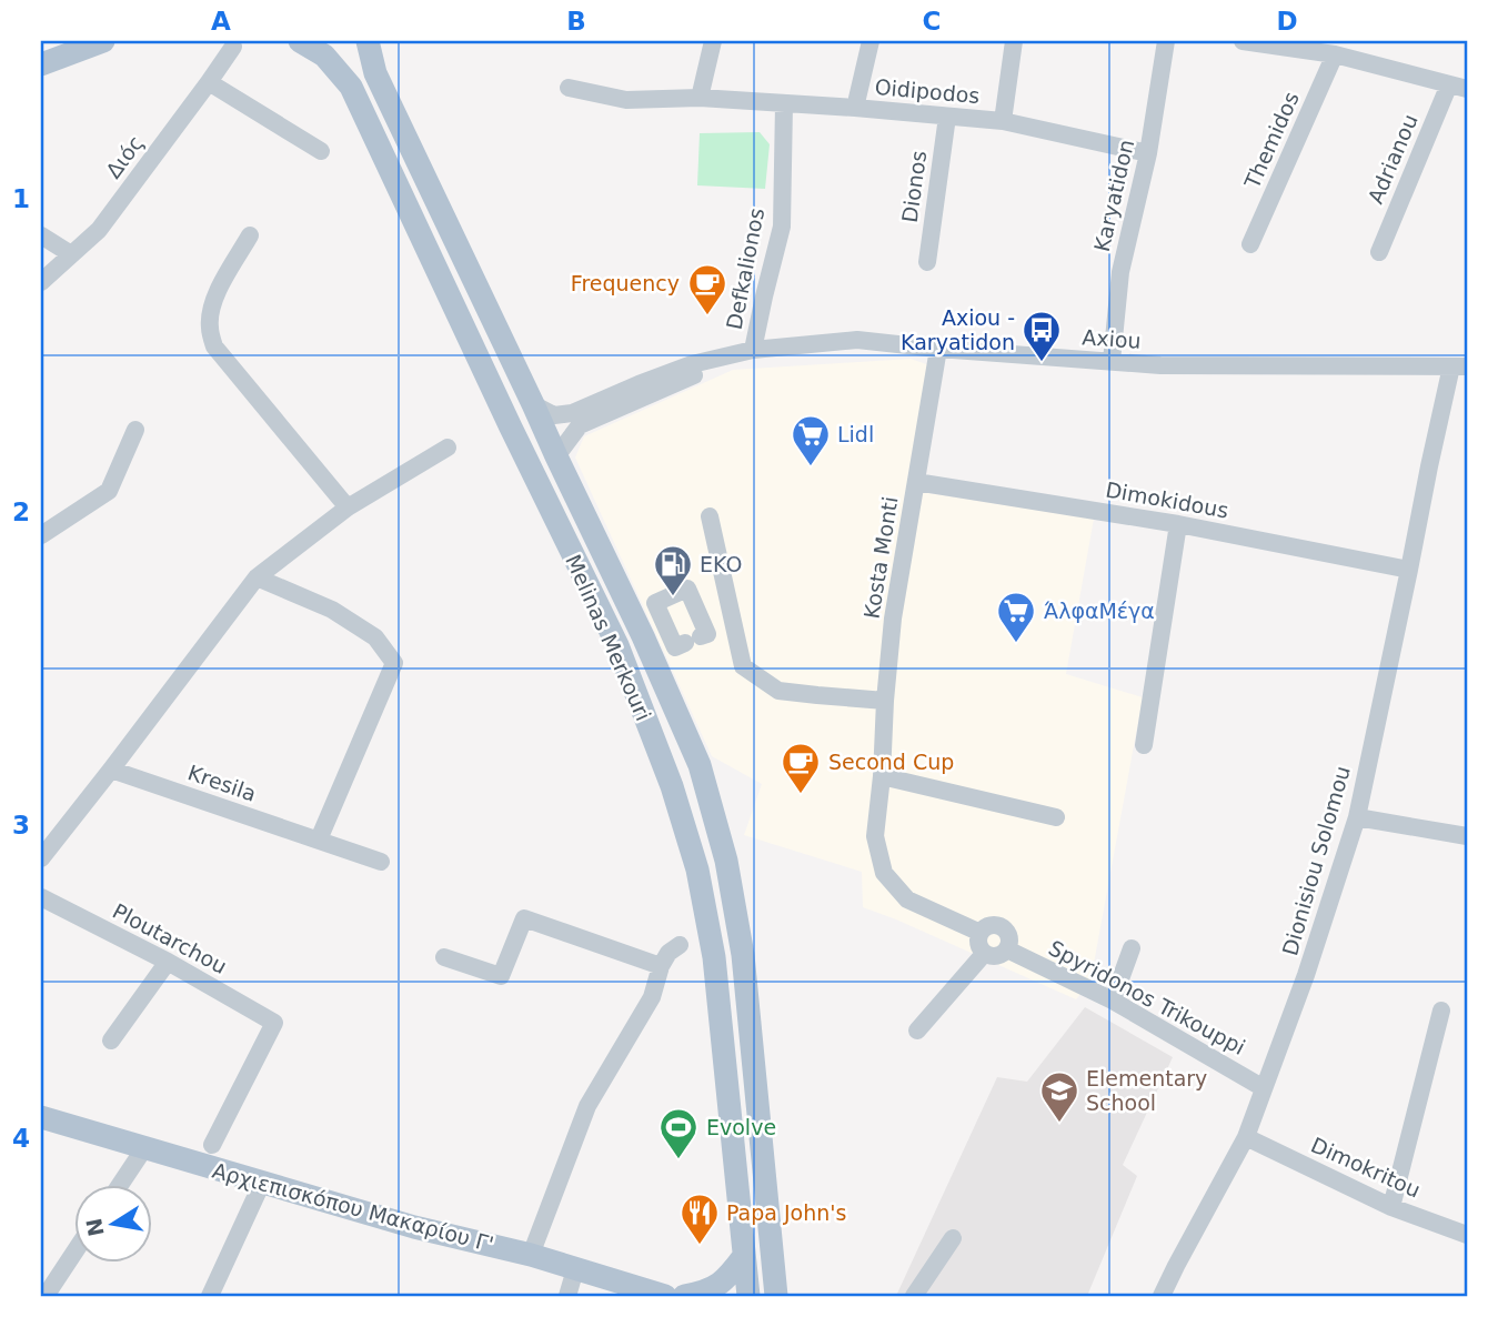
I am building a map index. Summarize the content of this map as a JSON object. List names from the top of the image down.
{
  "streets": {
    "main road": ["Melinas Merkouri", "Αρχιεπισκόπου Μακαρίου Γ'"],
    "street": [
      "Oidipodos",
      "Themidos",
      "Διός",
      "Adrianou",
      "Dionos",
      "Karyatidon",
      "Defkalionos",
      "Axiou",
      "Dimokidous",
      "Kosta Monti",
      "Kresila",
      "Dionisiou Solomou",
      "Ploutarchou",
      "Spyridonos Trikouppi",
      "Dimokritou"
    ]
  },
  "crossings": [
    ["Oidipodos", "Dionos"],
    ["Oidipodos", "Karyatidon"],
    ["Oidipodos", "Defkalionos"],
    ["Karyatidon", "Axiou"],
    ["Defkalionos", "Axiou"],
    ["Axiou", "Kosta Monti"],
    ["Axiou", "Melinas Merkouri"],
    ["Axiou", "Dionisiou Solomou"],
    ["Dimokidous", "Kosta Monti"],
    ["Dimokidous", "Dionisiou Solomou"],
    ["Kosta Monti", "Spyridonos Trikouppi"],
    ["Dionisiou Solomou", "Spyridonos Trikouppi"],
    ["Dionisiou Solomou", "Dimokritou"]
  ],
  "places": {
    "cafe": ["Frequency", "Second Cup"],
    "bus stop": ["Axiou - Karyatidon"],
    "supermarket": ["Lidl", "ΆλφαΜέγα"],
    "fuel station": ["EKO"],
    "school or university": ["Elementary School"],
    "sports": ["Evolve"],
    "restaurant": ["Papa John's"]
  },
  "north": "left",
  "grid": {
    "columns": [
      "A",
      "B",
      "C",
      "D"
    ],
    "rows": [
      "1",
      "2",
      "3",
      "4"
    ]
  }
}
